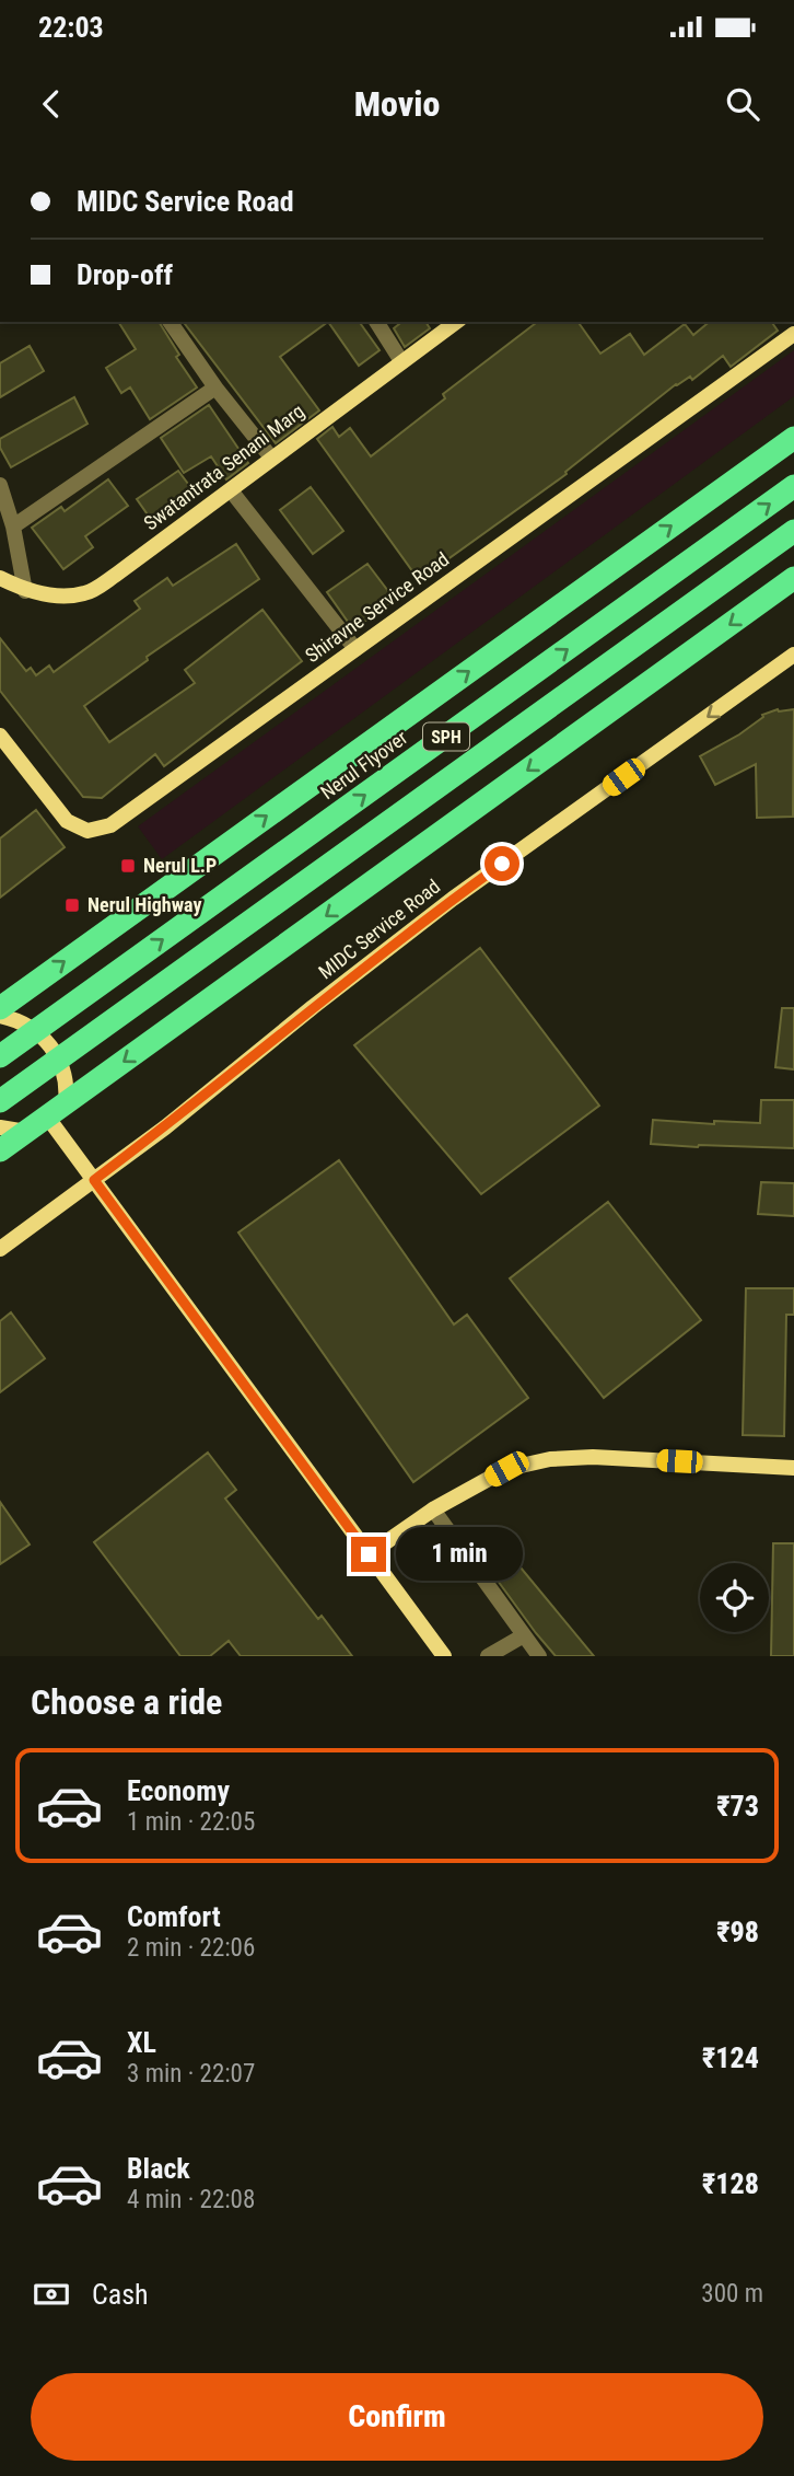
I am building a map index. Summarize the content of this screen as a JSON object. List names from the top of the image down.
{
  "streets": {
    "highway": ["SPH", "Nerul Flyover"],
    "street": ["Swatantrata Senani Marg", "Shiravne Service Road", "MIDC Service Road"]
  },
  "one_way": ["MIDC Service Road"],
  "places": {
    "transit": ["Nerul L.P", "Nerul Highway"]
  },
  "page": {
    "status": "22:03",
    "header": "Movio",
    "banner": ["MIDC Service Road", "Drop-off"],
    "bubble": "1 min",
    "heading": "Choose a ride",
    "list": [
      {
        "name": "Economy",
        "note": "1 min · 22:05",
        "value": "₹73"
      },
      {
        "name": "Comfort",
        "note": "2 min · 22:06",
        "value": "₹98"
      },
      {
        "name": "XL",
        "note": "3 min · 22:07",
        "value": "₹124"
      },
      {
        "name": "Black",
        "note": "4 min · 22:08",
        "value": "₹128"
      }
    ],
    "pay": ["Cash", "300 m"],
    "buttons": "Confirm"
  }
}
